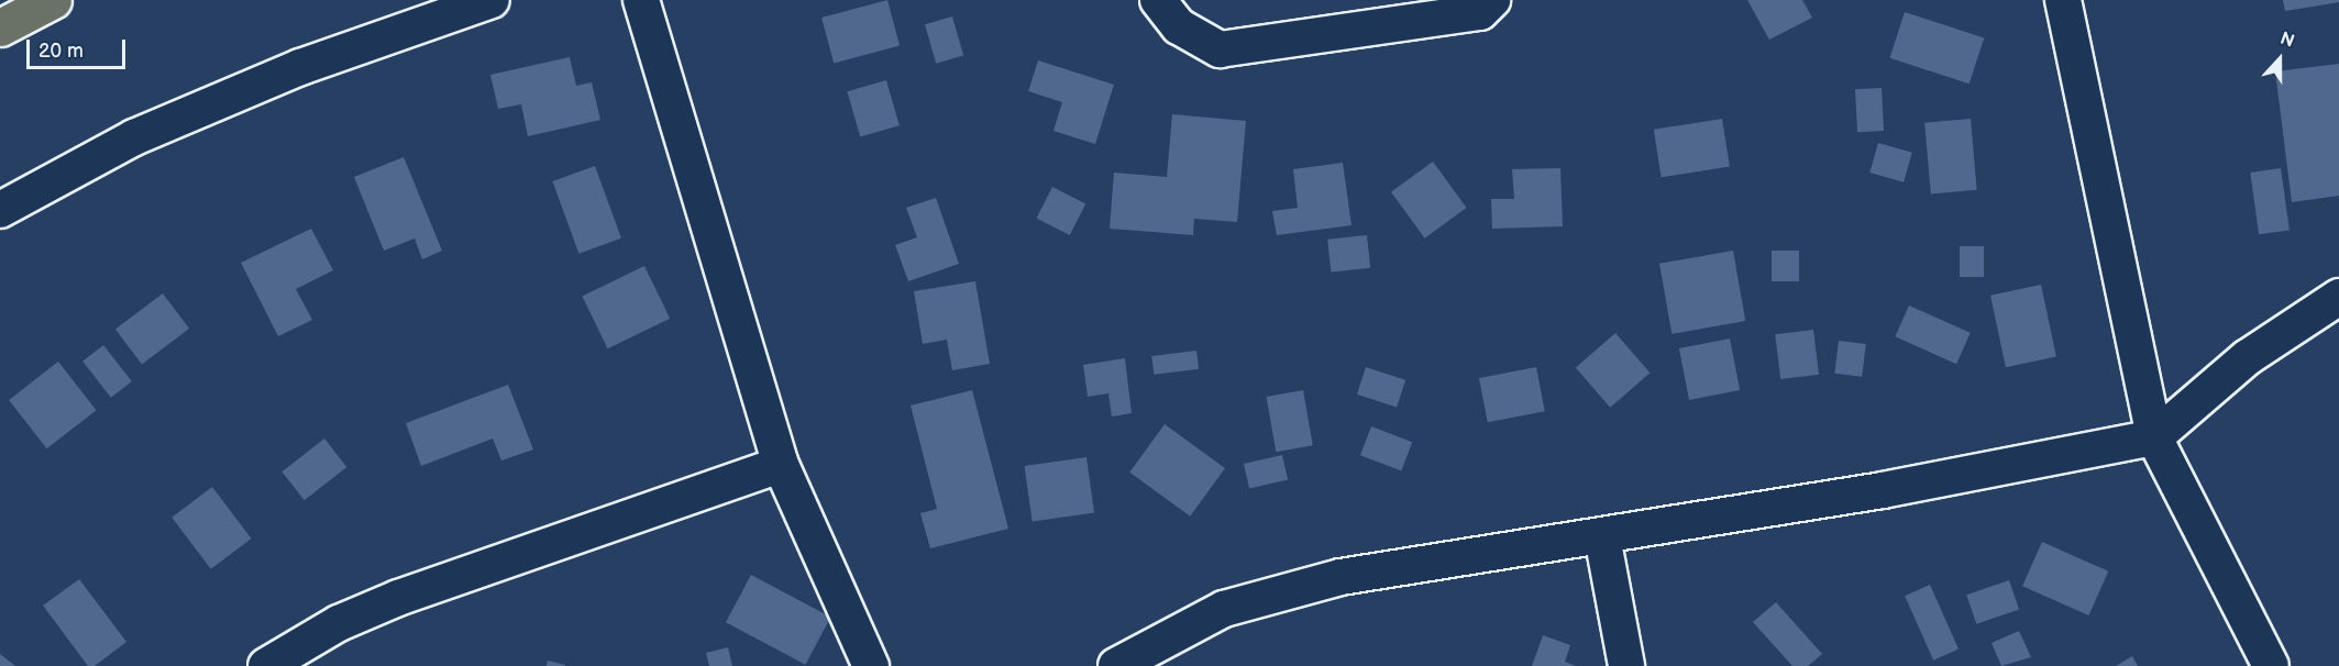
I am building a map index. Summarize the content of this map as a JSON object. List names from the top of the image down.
{
  "scale_bar": "20 m",
  "north": "top"
}
